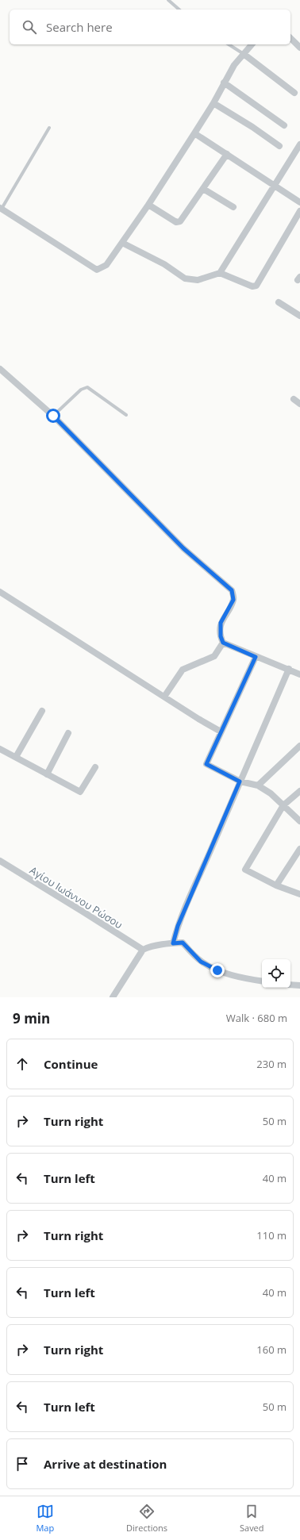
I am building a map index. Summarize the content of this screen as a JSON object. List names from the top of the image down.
{
  "streets": {
    "street": ["Αγίου Ιωάννου Ρώσου"]
  },
  "page": {
    "search": "Search here",
    "heading": ["9 min", "Walk · 680 m"],
    "list": [
      ["Continue", "230 m"],
      ["Turn right", "50 m"],
      ["Turn left", "40 m"],
      ["Turn right", "110 m"],
      ["Turn left", "40 m"],
      ["Turn right", "160 m"],
      ["Turn left", "50 m"],
      "Arrive at destination"
    ],
    "nav": ["Map", "Directions", "Saved"]
  }
}
